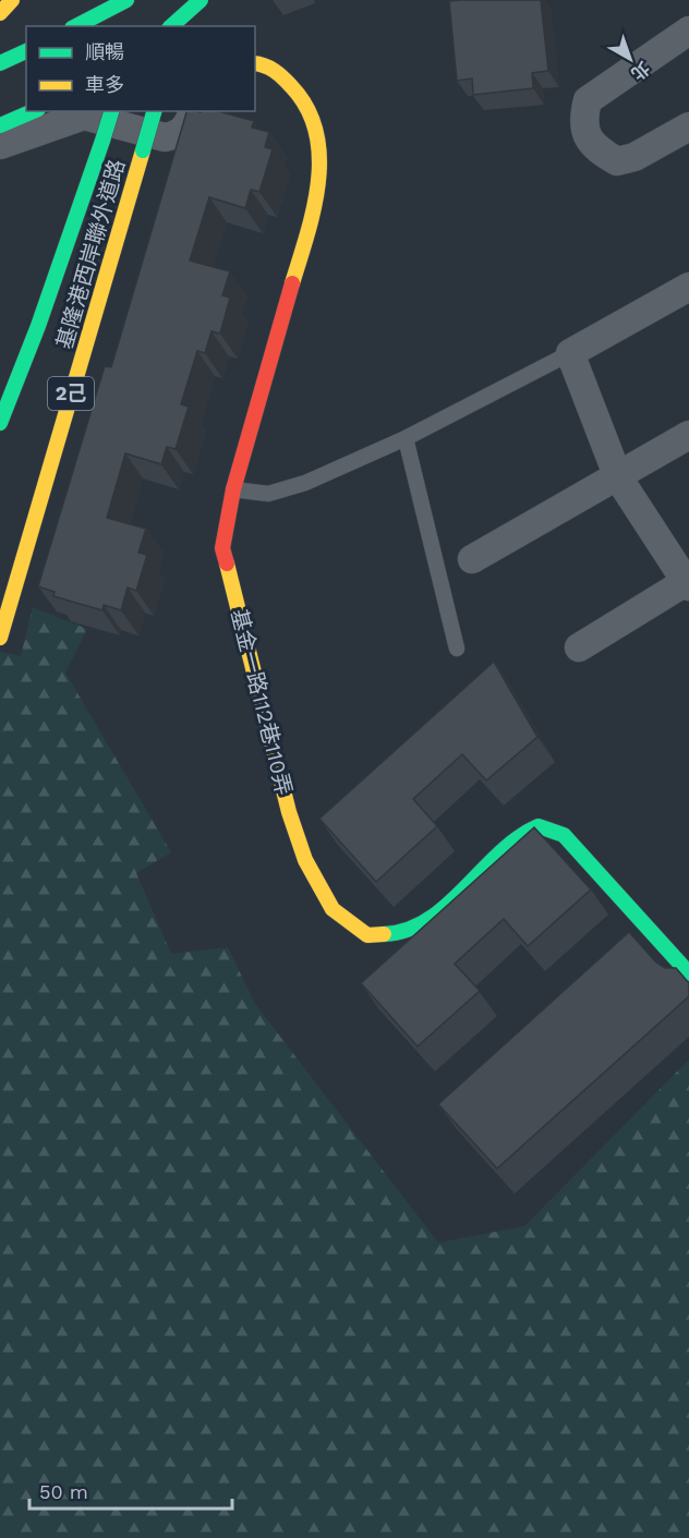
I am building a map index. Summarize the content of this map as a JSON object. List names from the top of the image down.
{
  "streets": {
    "main road": ["基隆港西岸聯外道路", "2己", "基金一路112巷110弄"]
  },
  "legend": ["順暢", "車多"],
  "scale_bar": "50 m",
  "north": "bottom right"
}
